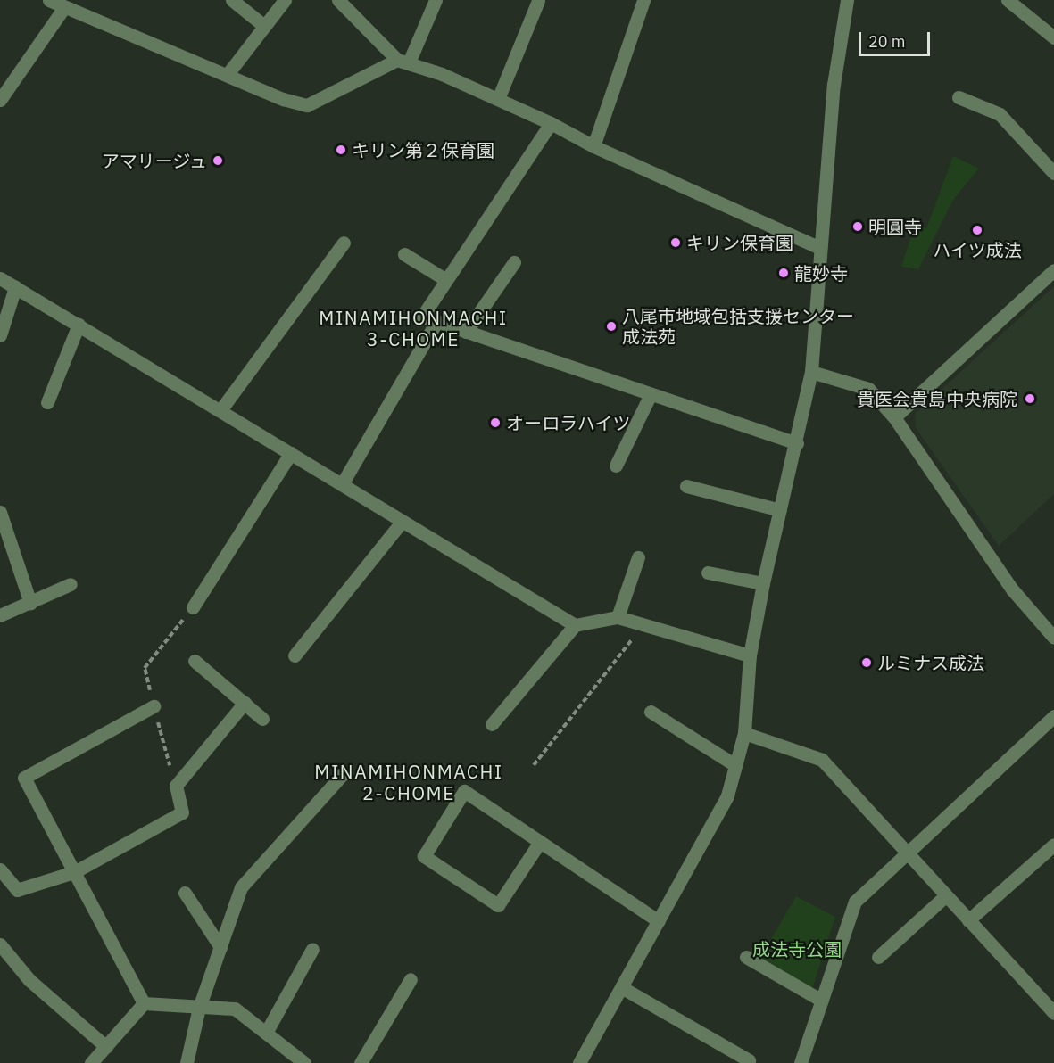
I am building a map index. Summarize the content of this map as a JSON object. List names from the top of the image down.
{
  "districts": ["MINAMIHONMACHI 3-CHOME", "MINAMIHONMACHI 2-CHOME"],
  "parks": ["成法寺公園"],
  "places": [
    "キリン第２保育園",
    "アマリージュ",
    "明圓寺",
    "ハイツ成法",
    "キリン保育園",
    "龍妙寺",
    "八尾市地域包括支援センター 成法苑",
    "貴医会貴島中央病院",
    "オーロラハイツ",
    "ルミナス成法"
  ],
  "scale_bar": "20 m"
}
